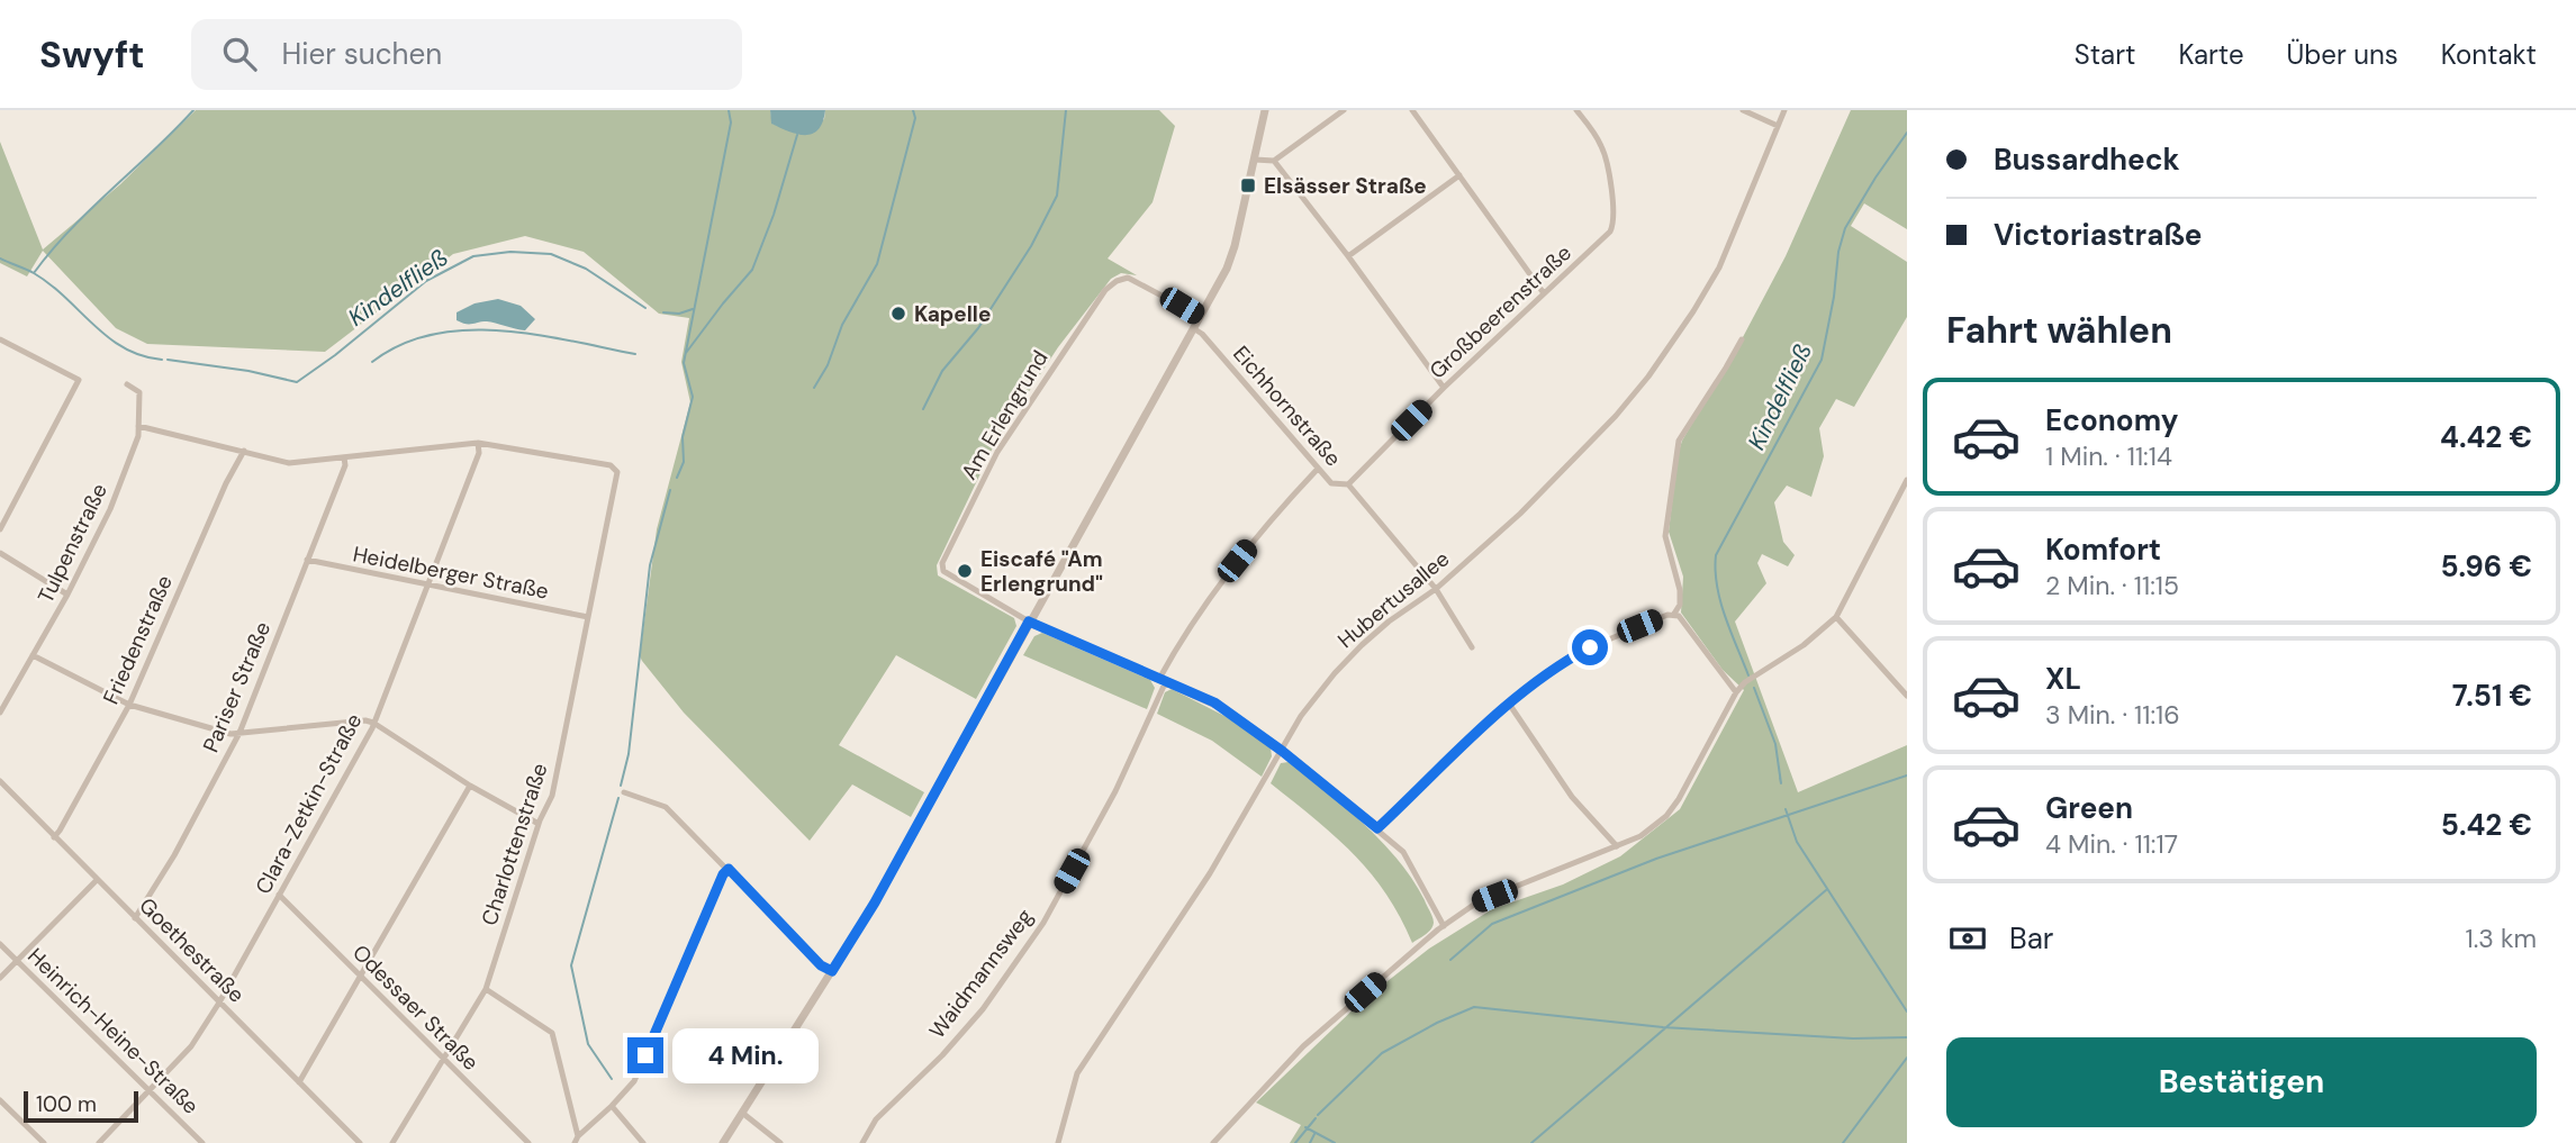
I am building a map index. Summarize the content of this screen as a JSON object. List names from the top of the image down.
{
  "streets": {
    "street": [
      "Großbeerenstraße",
      "Eichhornstraße",
      "Am Erlengrund",
      "Tulpenstraße",
      "Heidelberger Straße",
      "Hubertusallee",
      "Friedenstraße",
      "Pariser Straße",
      "Clara-Zetkin-Straße",
      "Charlottenstraße",
      "Goethestraße",
      "Waidmannsweg",
      "Odessaer Straße",
      "Heinrich-Heine-Straße"
    ]
  },
  "crossings": [
    ["Großbeerenstraße", "Eichhornstraße"],
    ["Eichhornstraße", "Hubertusallee"],
    ["Eichhornstraße", "Waidmannsweg"],
    ["Heidelberger Straße", "Pariser Straße"],
    ["Heidelberger Straße", "Clara-Zetkin-Straße"],
    ["Heidelberger Straße", "Charlottenstraße"],
    ["Friedenstraße", "Goethestraße"],
    ["Pariser Straße", "Goethestraße"],
    ["Clara-Zetkin-Straße", "Charlottenstraße"],
    ["Clara-Zetkin-Straße", "Goethestraße"],
    ["Clara-Zetkin-Straße", "Odessaer Straße"],
    ["Clara-Zetkin-Straße", "Heinrich-Heine-Straße"],
    ["Charlottenstraße", "Odessaer Straße"]
  ],
  "water": ["Kindelfließ"],
  "places": {
    "transit": ["Elsässer Straße"],
    "other": ["Kapelle", "Eiscafé \"Am Erlengrund\""]
  },
  "scale_bar": "100 m",
  "page": {
    "header": "Swyft",
    "search": "Hier suchen",
    "nav": [
      "Start",
      "Karte",
      "Über uns",
      "Kontakt"
    ],
    "banner": ["Bussardheck", "Victoriastraße"],
    "heading": "Fahrt wählen",
    "list": [
      {
        "name": "Economy",
        "note": "1 Min. · 11:14",
        "value": "4.42 €"
      },
      {
        "name": "Komfort",
        "note": "2 Min. · 11:15",
        "value": "5.96 €"
      },
      {
        "name": "XL",
        "note": "3 Min. · 11:16",
        "value": "7.51 €"
      },
      {
        "name": "Green",
        "note": "4 Min. · 11:17",
        "value": "5.42 €"
      }
    ],
    "pay": ["Bar", "1.3 km"],
    "buttons": "Bestätigen",
    "bubble": "4 Min.",
    "scale": "100 m"
  }
}
